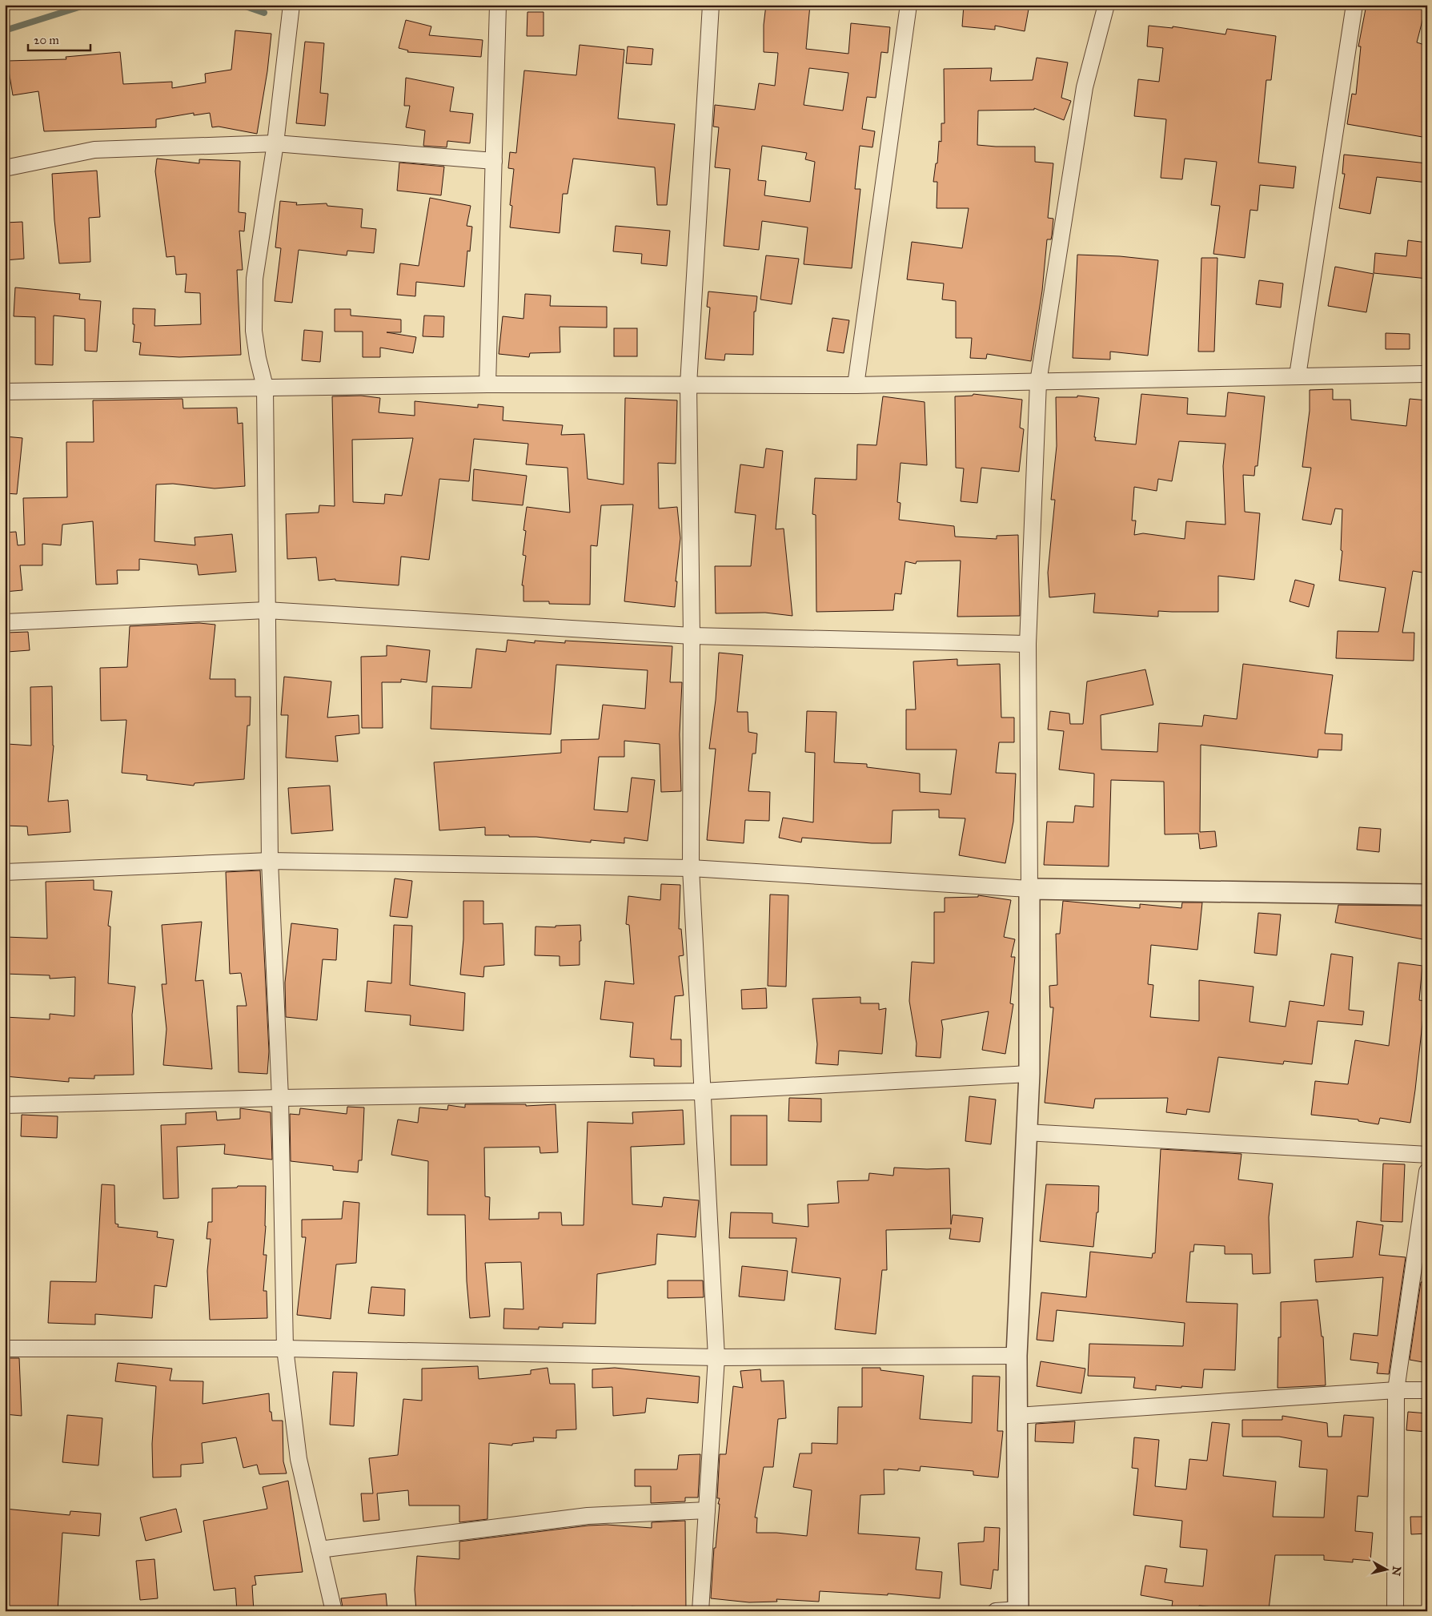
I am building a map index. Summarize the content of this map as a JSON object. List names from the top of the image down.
{
  "scale_bar": "20 m",
  "north": "right"
}
